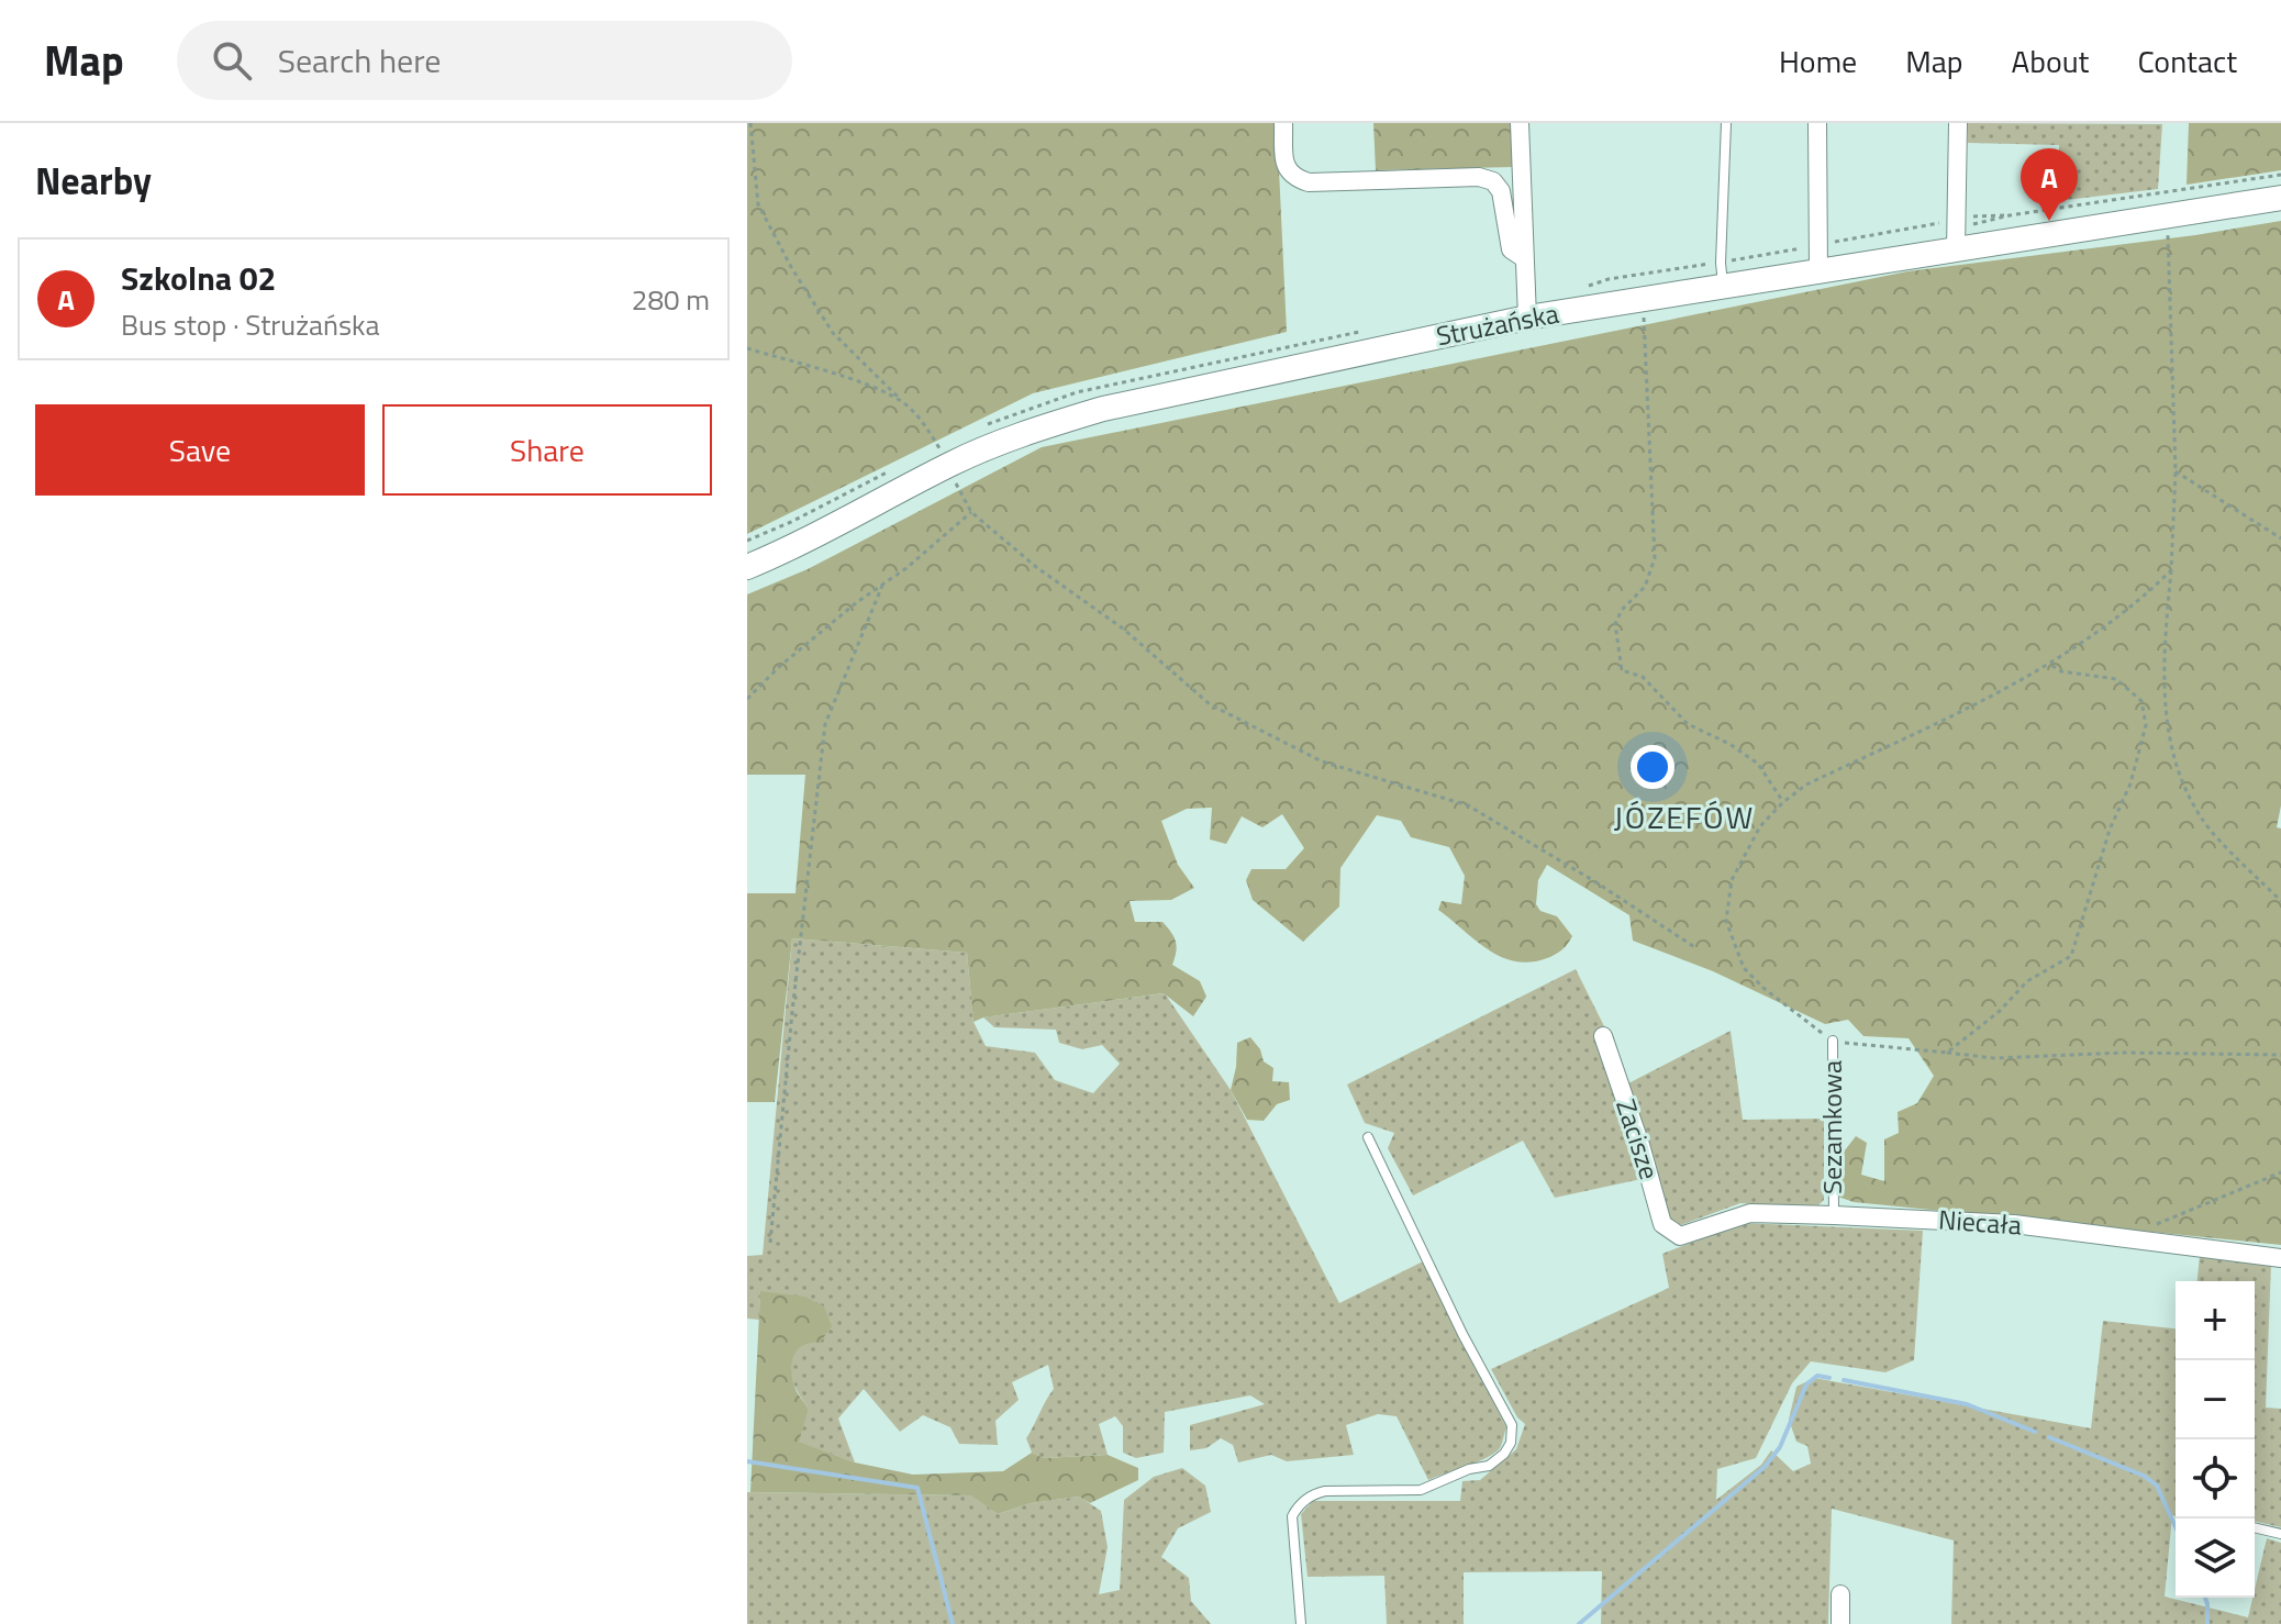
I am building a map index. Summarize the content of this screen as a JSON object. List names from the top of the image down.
{
  "streets": {
    "main road": ["Strużańska"],
    "street": ["Zacisze", "Niecała"],
    "lane": ["Sezamkowa"]
  },
  "crossings": [
    ["Sezamkowa", "Niecała"],
    ["Zacisze", "Niecała"]
  ],
  "districts": ["JÓZEFÓW"],
  "page": {
    "header": "Map",
    "search": "Search here",
    "nav": [
      "Home",
      "Map",
      "About",
      "Contact"
    ],
    "heading": "Nearby",
    "pins": "A",
    "list": [
      {
        "mark": "A",
        "name": "Szkolna 02",
        "note": "Bus stop · Strużańska",
        "value": "280 m"
      }
    ],
    "buttons": ["Save", "Share"],
    "map_buttons": ["+", "−"]
  }
}
